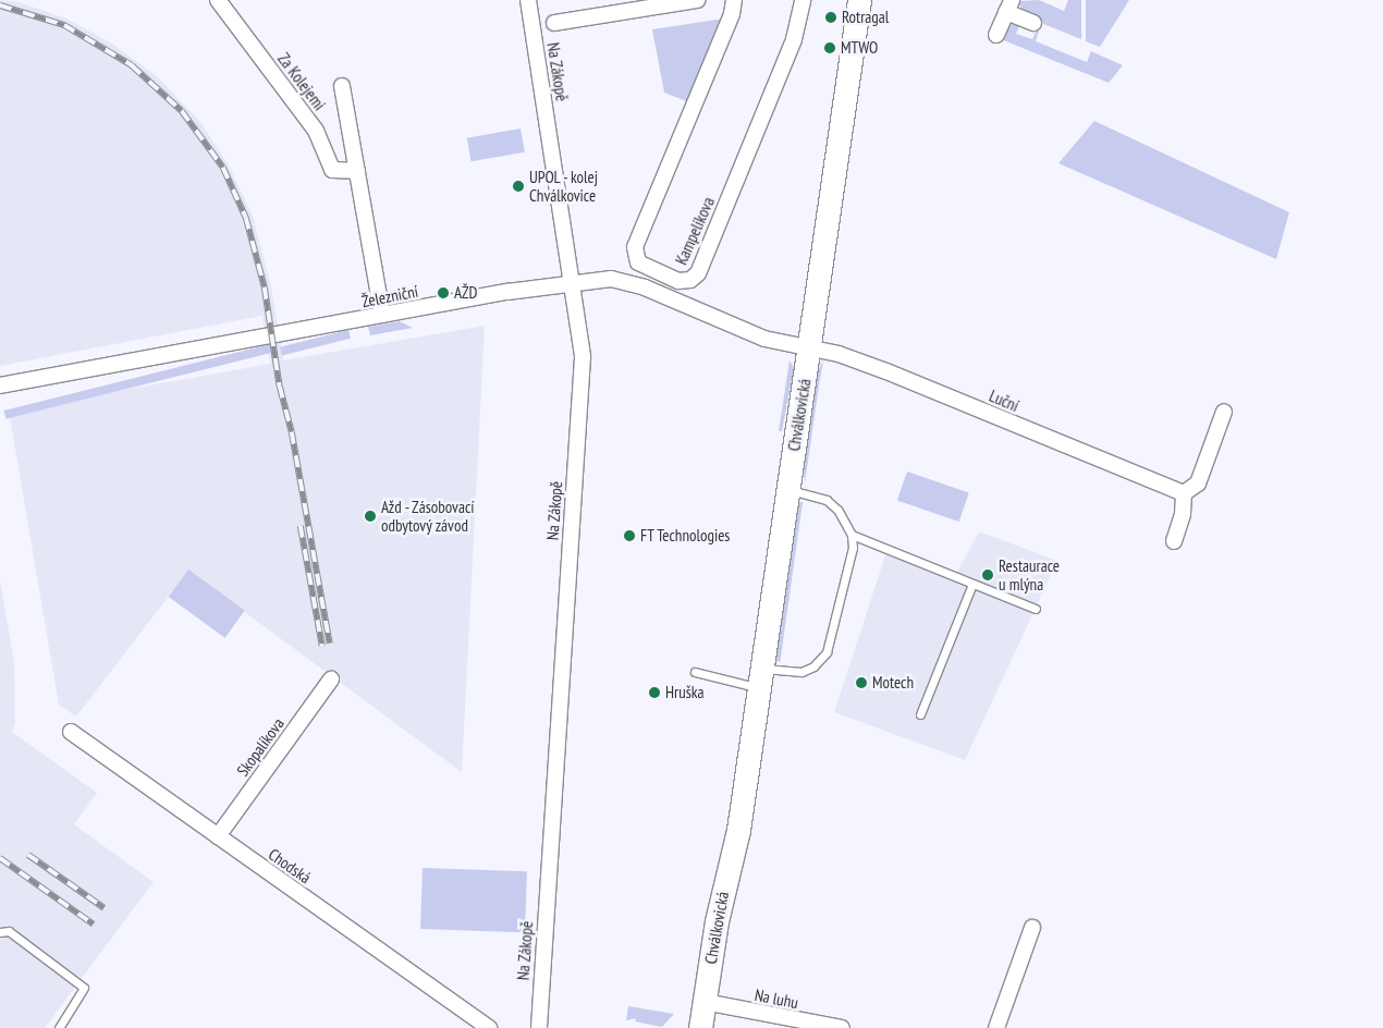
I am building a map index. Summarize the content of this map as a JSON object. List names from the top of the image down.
{
  "streets": {
    "main road": ["Chválkovická"],
    "street": [
      "Na Zákopě",
      "Za Kolejemi",
      "Kampelíkova",
      "Železniční",
      "Luční",
      "Skopalíkova",
      "Chodská",
      "Na luhu"
    ]
  },
  "crossings": [
    ["Na Zákopě", "Železniční"],
    ["Za Kolejemi", "Železniční"],
    ["Železniční", "Luční"],
    ["Železniční", "Chválkovická"],
    ["Luční", "Chválkovická"],
    ["Chválkovická", "Na luhu"],
    ["Skopalíkova", "Chodská"]
  ],
  "places": [
    "Rotragal",
    "MTWO",
    "UPOL - kolej Chválkovice",
    "AŽD",
    "Ažd - Zásobovací odbytový závod",
    "FT Technologies",
    "Restaurace u mlýna",
    "Motech",
    "Hruška"
  ]
}
